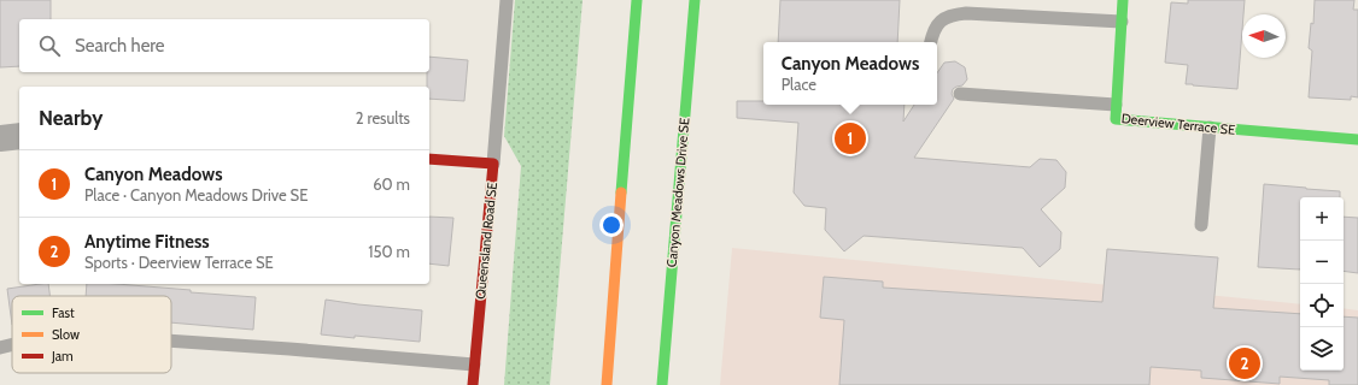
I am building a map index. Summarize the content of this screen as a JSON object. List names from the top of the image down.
{
  "streets": {
    "street": ["Deerview Terrace SE", "Canyon Meadows Drive SE", "Queensland Road SE"]
  },
  "legend": ["Fast", "Slow", "Jam"],
  "north": "left",
  "page": {
    "search": "Search here",
    "popup": ["Canyon Meadows", "Place"],
    "heading": ["Nearby", "2 results"],
    "pins": ["1", "2"],
    "list": [
      {
        "mark": "1",
        "name": "Canyon Meadows",
        "note": "Place · Canyon Meadows Drive SE",
        "value": "60 m"
      },
      {
        "mark": "2",
        "name": "Anytime Fitness",
        "note": "Sports · Deerview Terrace SE",
        "value": "150 m"
      }
    ],
    "map_buttons": ["+", "−"]
  }
}
